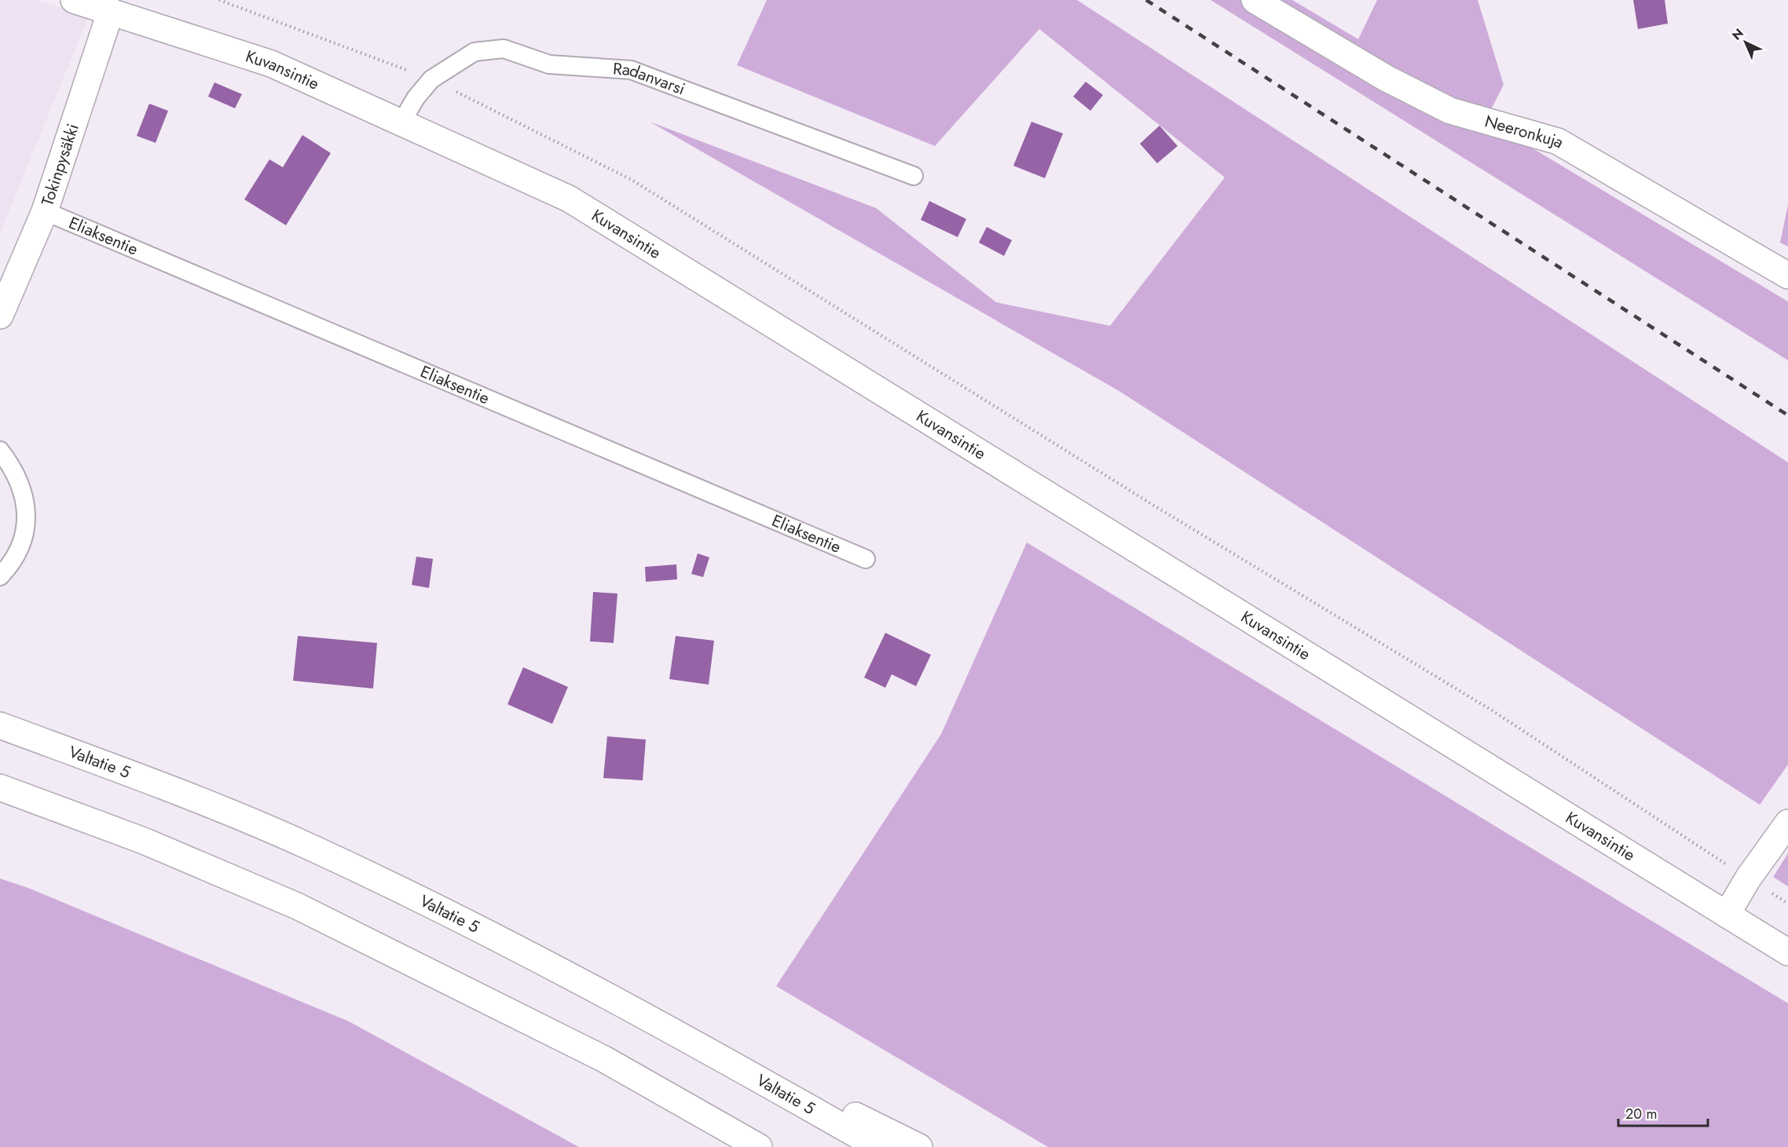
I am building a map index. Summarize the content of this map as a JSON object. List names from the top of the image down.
{
  "streets": {
    "main road": [
      "Kuvansintie",
      "Neeronkuja",
      "Tokinpysäkki",
      "Valtatie 5"
    ],
    "lane": ["Radanvarsi", "Eliaksentie"]
  },
  "crossings": [
    ["Kuvansintie", "Radanvarsi"],
    ["Kuvansintie", "Tokinpysäkki"],
    ["Tokinpysäkki", "Eliaksentie"]
  ],
  "scale_bar": "20 m",
  "north": "top left"
}
